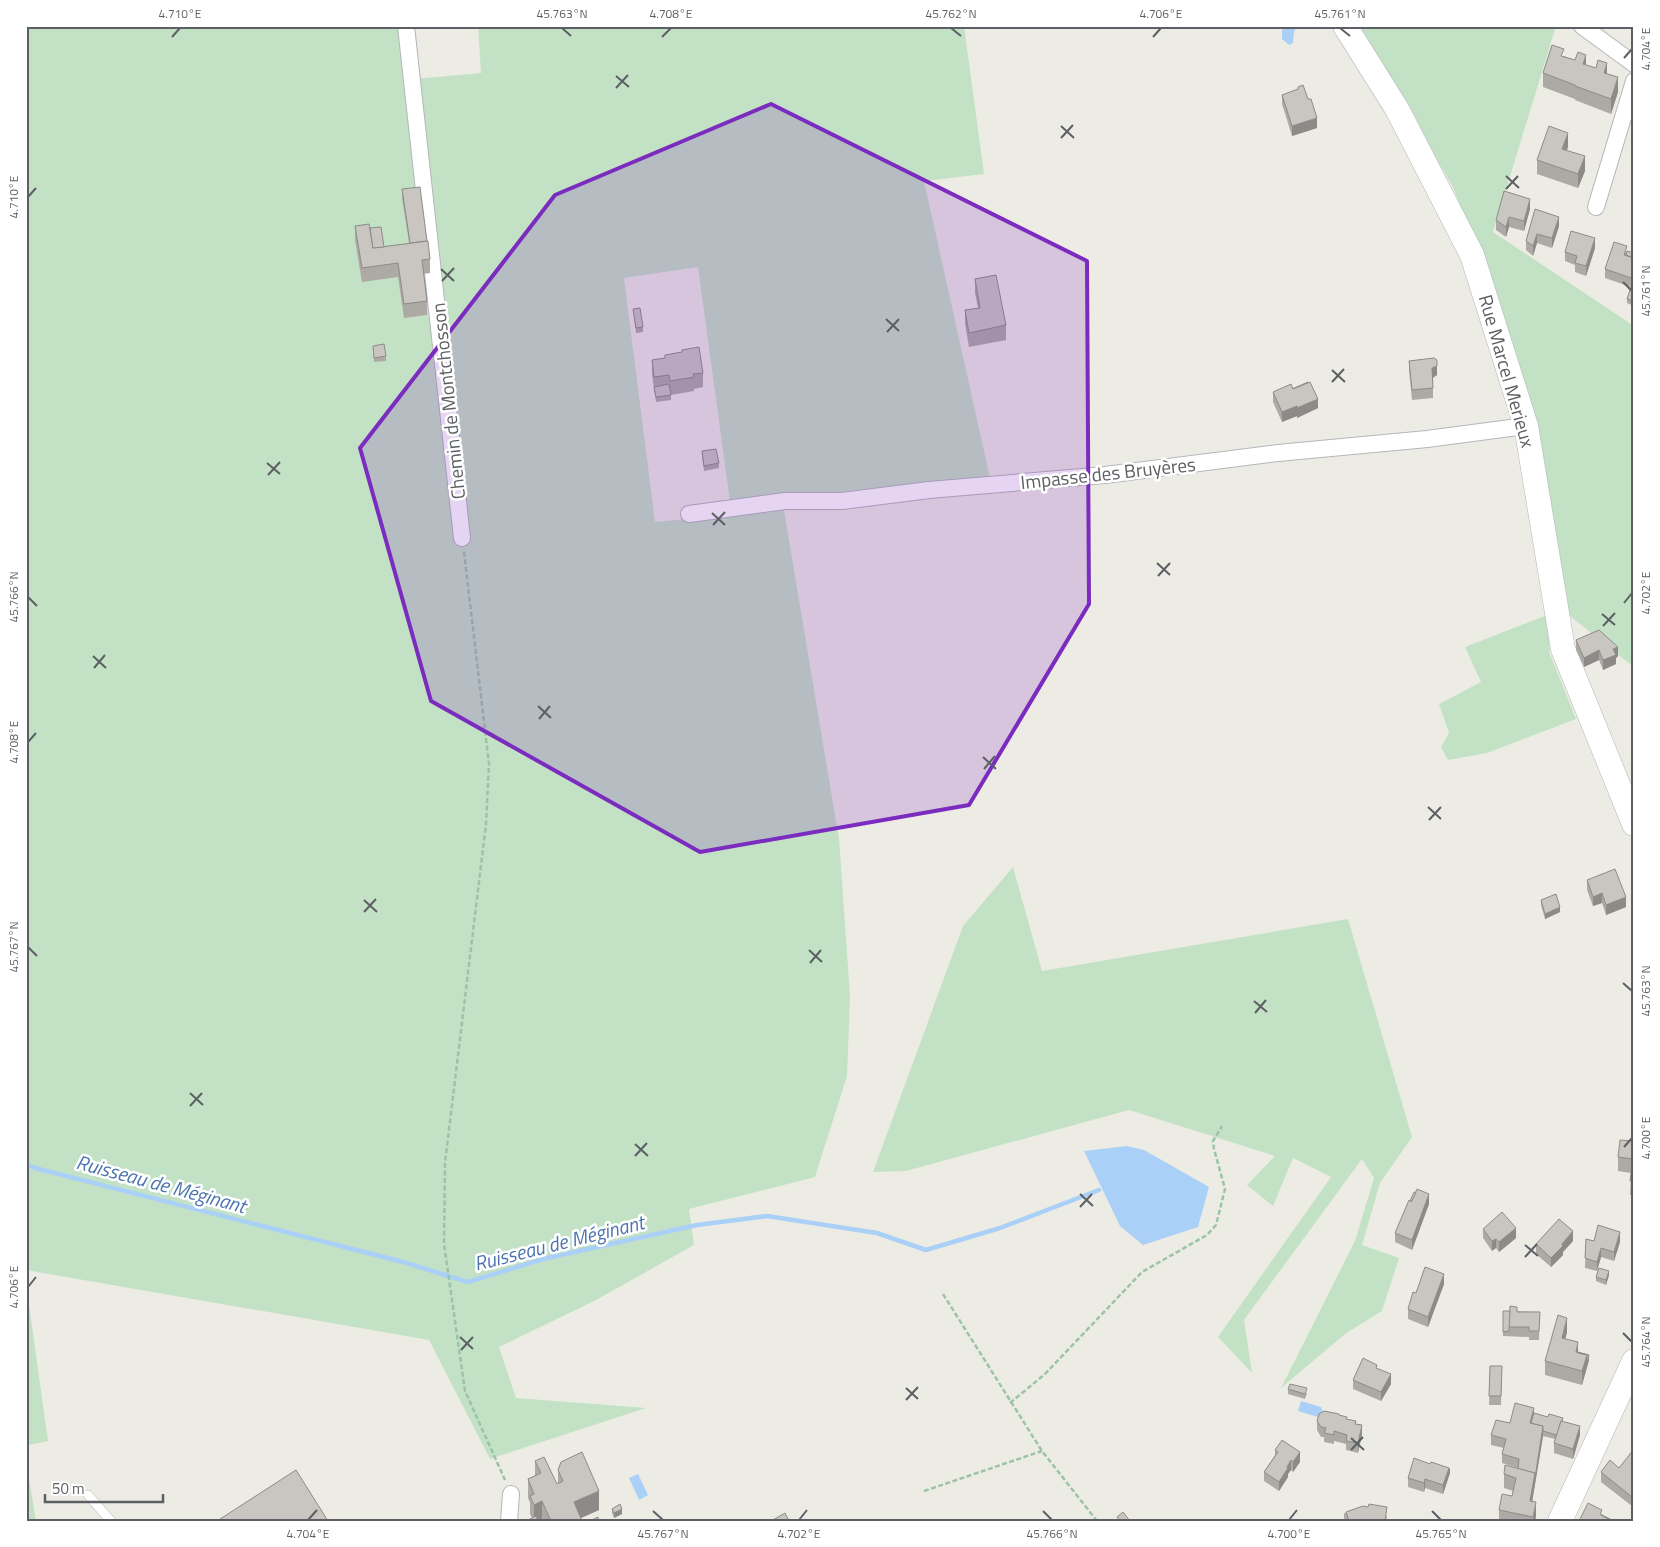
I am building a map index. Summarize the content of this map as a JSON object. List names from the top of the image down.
{
  "streets": {
    "main road": ["Rue Marcel Merieux"],
    "street": ["Chemin de Montchosson", "Impasse des Bruyères"]
  },
  "crossings": [
    ["Rue Marcel Merieux", "Impasse des Bruyères"]
  ],
  "water": ["Ruisseau de Méginant"],
  "scale_bar": "50 m",
  "coordinates": [
    "4.710°E",
    "45.763°N",
    "4.708°E",
    "45.762°N",
    "4.706°E",
    "45.761°N",
    "4.704°E",
    "4.702°E",
    "45.766°N",
    "45.767°N",
    "4.700°E",
    "45.764°N",
    "45.765°N"
  ]
}
